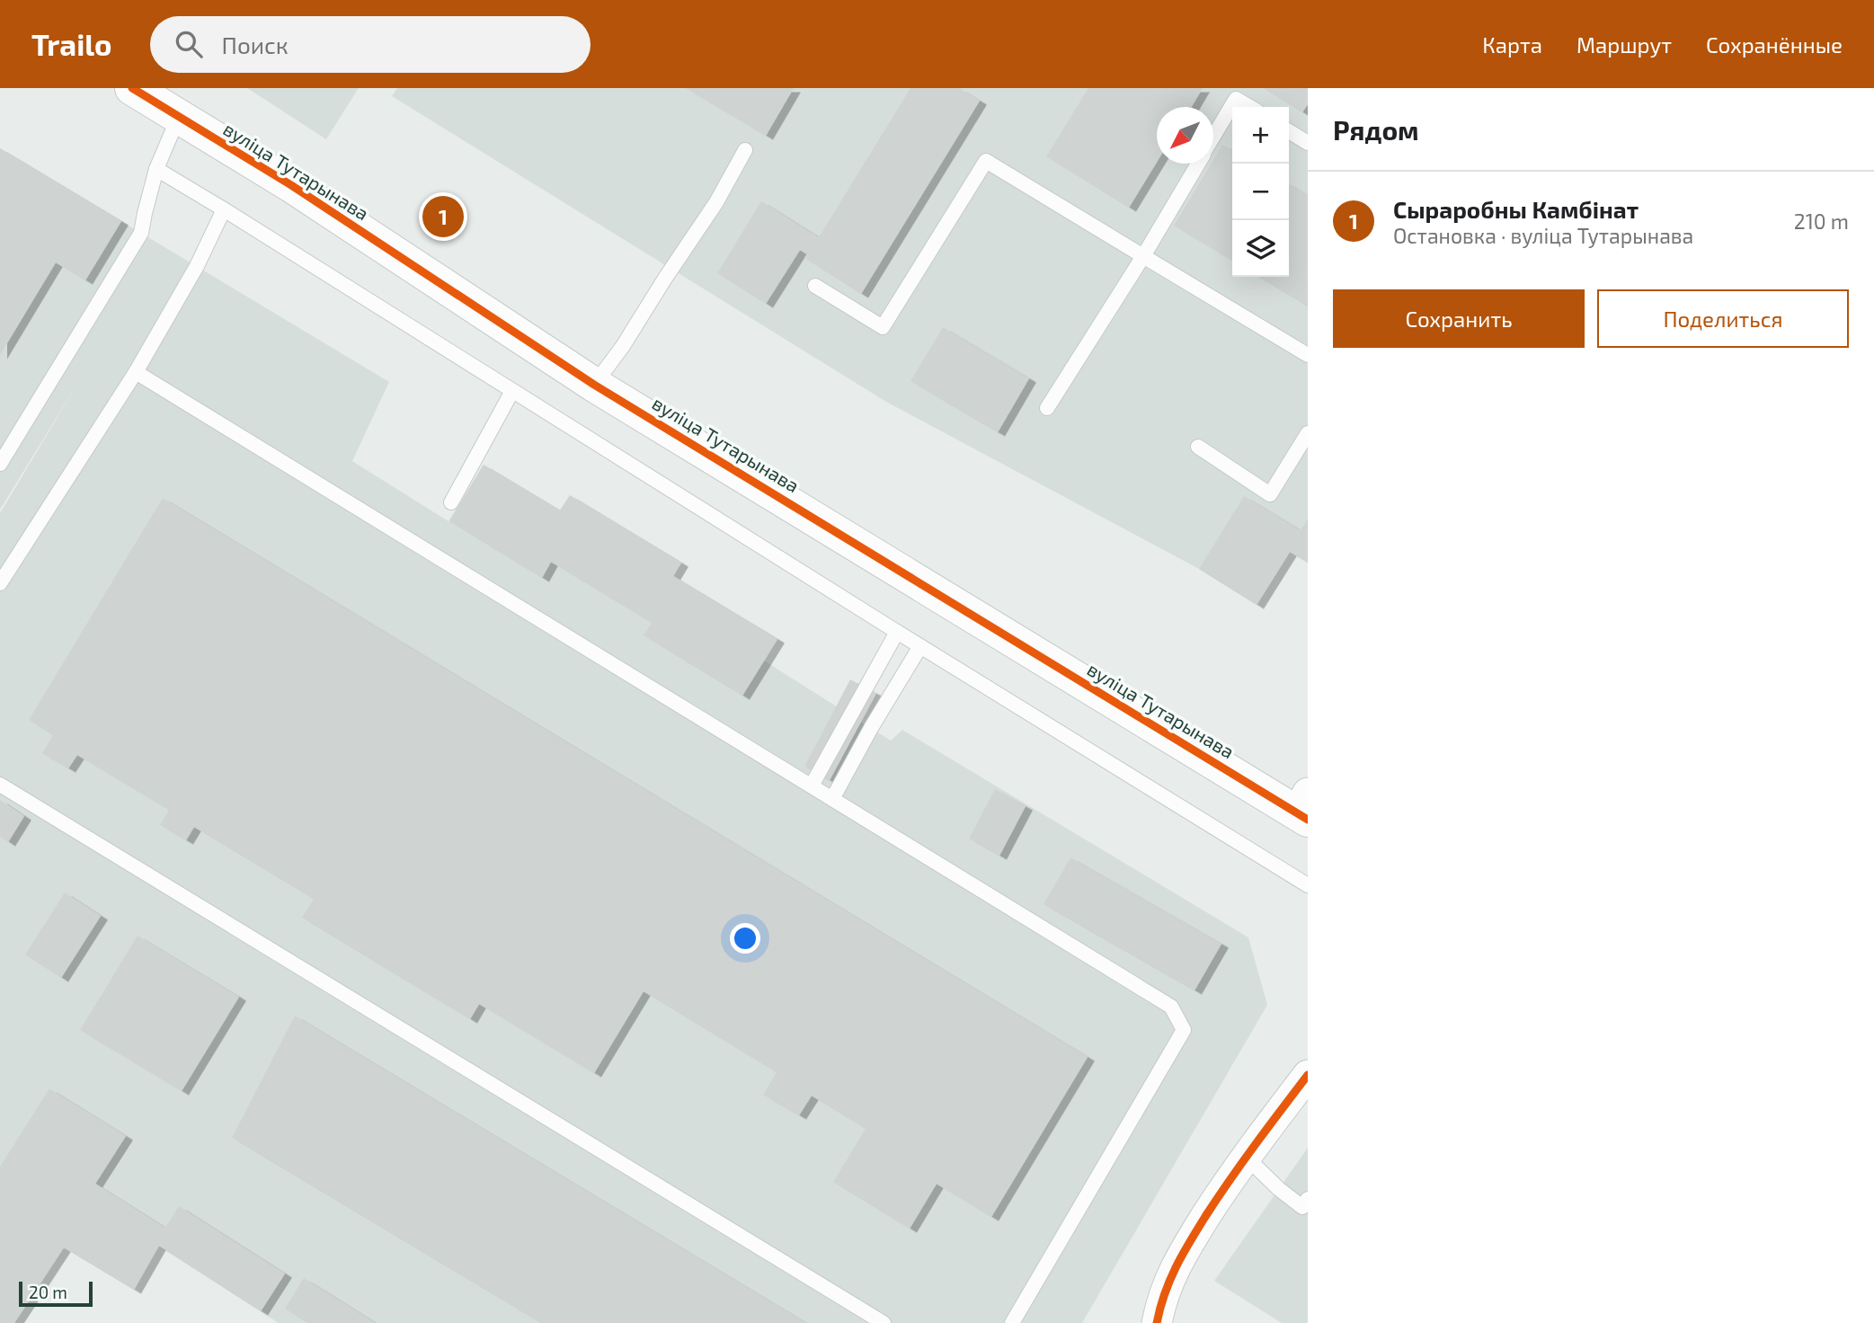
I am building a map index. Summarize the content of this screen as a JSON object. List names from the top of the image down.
{
  "streets": {
    "street": ["вуліца Тутарынава"]
  },
  "scale_bar": "20 m",
  "north": "bottom left",
  "page": {
    "header": "Trailo",
    "search": "Поиск",
    "nav": ["Карта", "Маршрут", "Сохранённые"],
    "heading": "Рядом",
    "map_buttons": ["+", "−"],
    "list": [
      {
        "mark": "1",
        "name": "Сыраробны Камбінат",
        "note": "Остановка · вуліца Тутарынава",
        "value": "210 m"
      }
    ],
    "pins": "1",
    "buttons": ["Сохранить", "Поделиться"],
    "scale": "20 m"
  }
}
